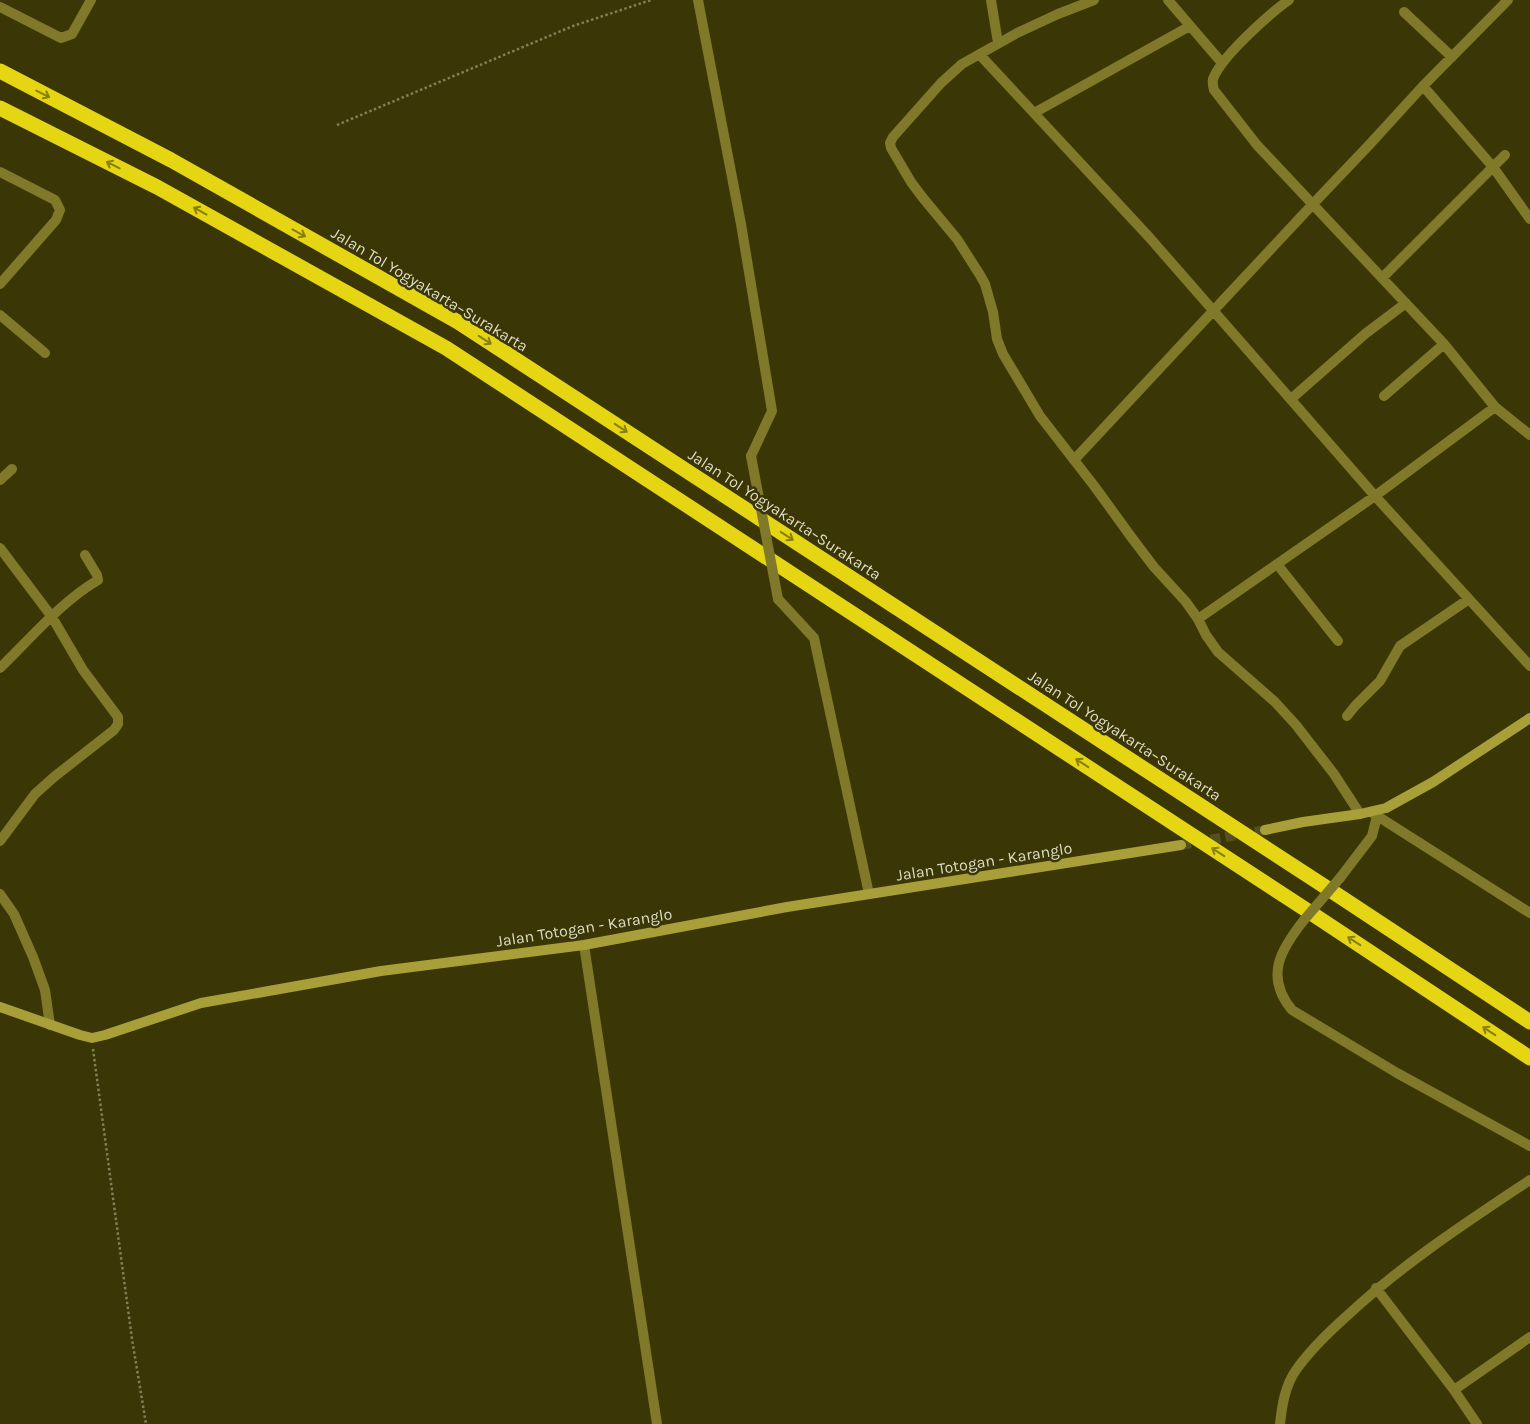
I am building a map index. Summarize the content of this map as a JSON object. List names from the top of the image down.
{
  "streets": {
    "highway": ["Jalan Tol Yogyakarta–Surakarta"],
    "main road": ["Jalan Totogan - Karanglo"]
  }
}
